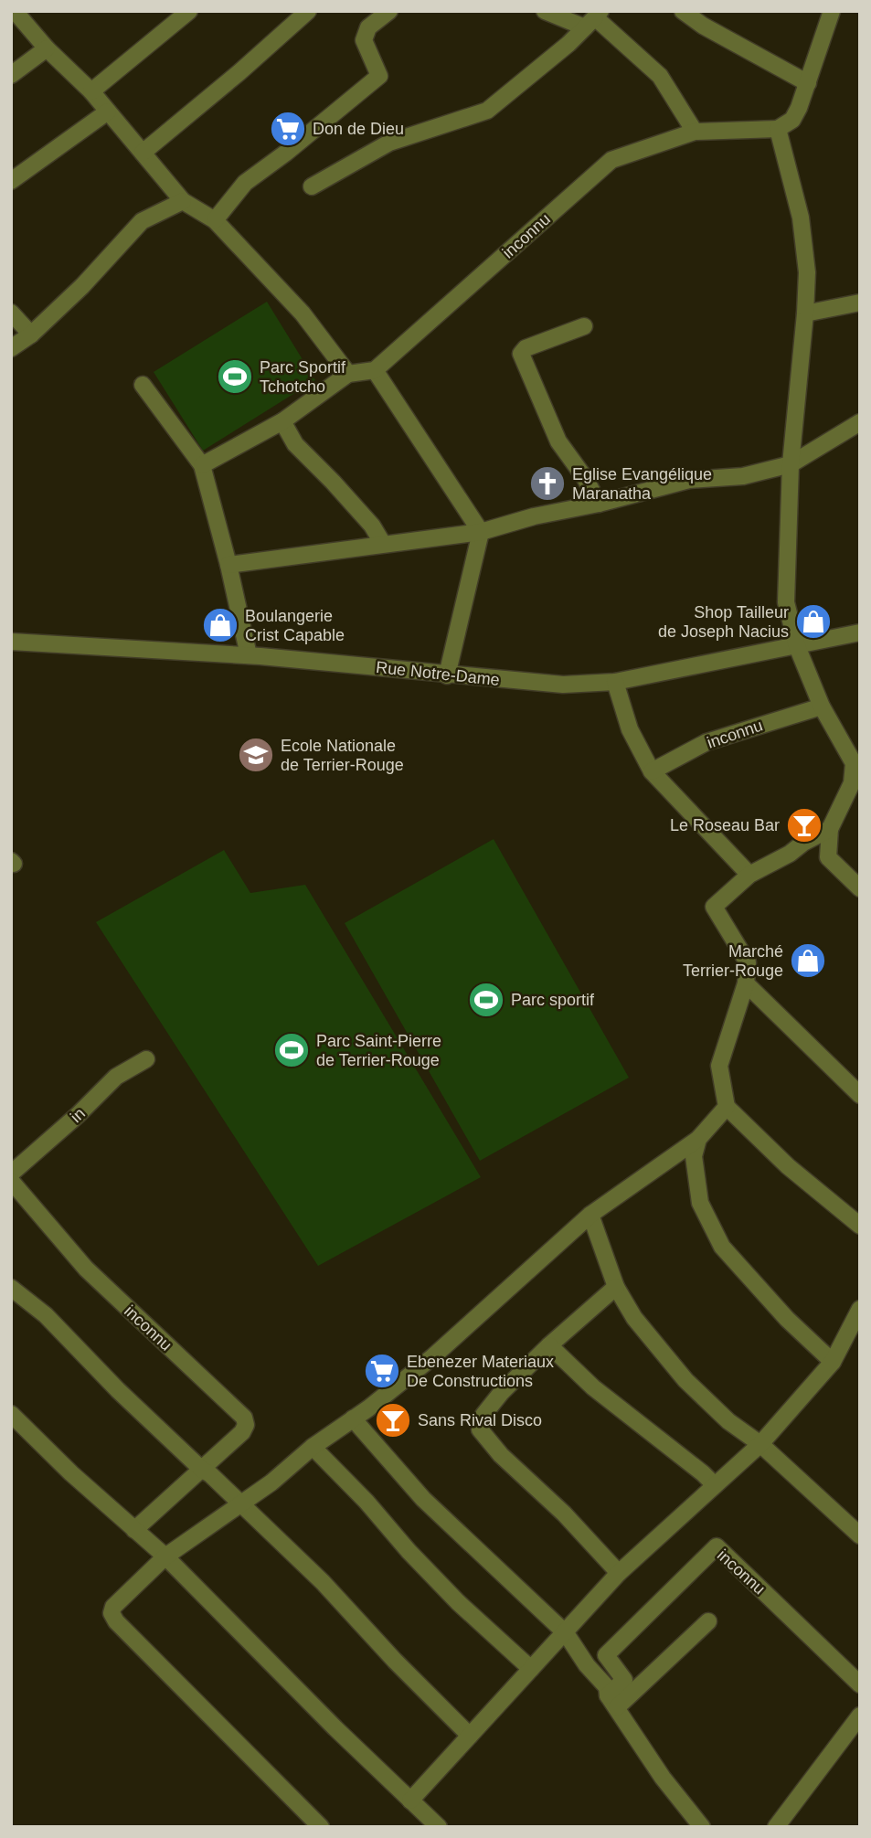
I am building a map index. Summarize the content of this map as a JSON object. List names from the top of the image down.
{
  "streets": {
    "street": ["inconnu", "Rue Notre-Dame", "in"]
  },
  "places": {
    "supermarket": ["Don de Dieu", "Ebenezer Materiaux De Constructions"],
    "sports": ["Parc Sportif Tchotcho", "Parc sportif", "Parc Saint-Pierre de Terrier-Rouge"],
    "church": ["Eglise Evangélique Maranatha"],
    "shop": ["Shop Tailleur de Joseph Nacius", "Boulangerie Crist Capable", "Marché Terrier-Rouge"],
    "school or university": ["Ecole Nationale de Terrier-Rouge"],
    "bar": ["Le Roseau Bar", "Sans Rival Disco"]
  }
}
